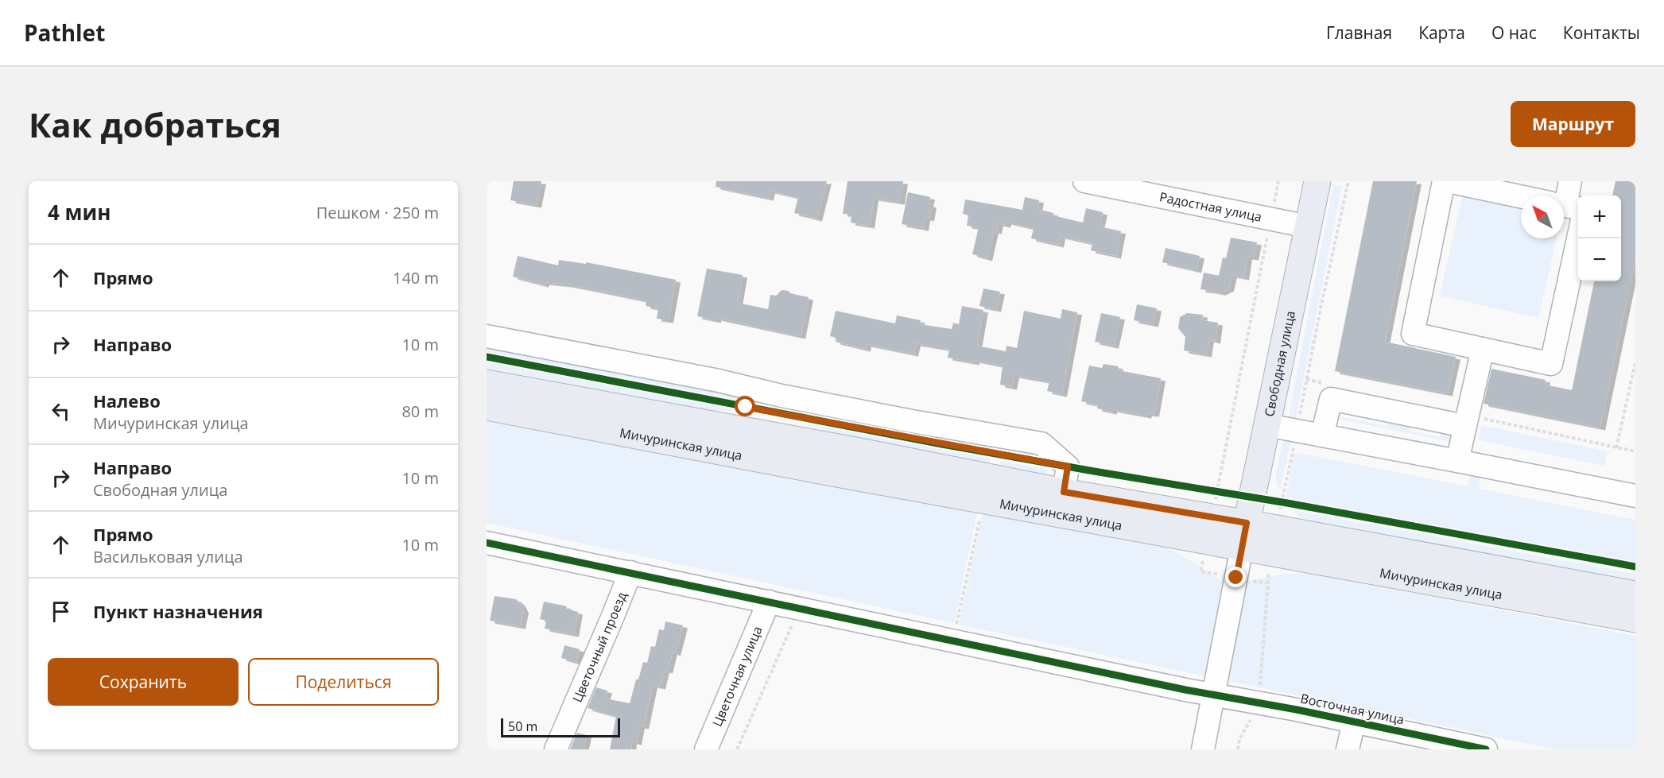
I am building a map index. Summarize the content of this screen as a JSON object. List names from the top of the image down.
{
  "streets": {
    "main road": ["Свободная улица", "Мичуринская улица"],
    "street": [
      "Радостная улица",
      "Цветочный проезд",
      "Цветочная улица",
      "Восточная улица"
    ]
  },
  "crossings": [
    ["Радостная улица", "Свободная улица"],
    ["Свободная улица", "Мичуринская улица"],
    ["Цветочный проезд", "Восточная улица"],
    ["Цветочная улица", "Восточная улица"]
  ],
  "scale_bar": "50 m",
  "north": "top left",
  "page": {
    "header": "Pathlet",
    "nav": [
      "Главная",
      "Карта",
      "О нас",
      "Контакты"
    ],
    "buttons": [
      "Маршрут",
      ["Сохранить", "Поделиться"]
    ],
    "title": "Как добраться",
    "heading": ["4 мин", "Пешком · 250 m"],
    "map_buttons": ["+", "−"],
    "list": [
      ["Прямо", "140 m"],
      ["Направо", "10 m"],
      ["Налево", "Мичуринская улица", "80 m"],
      ["Направо", "Свободная улица", "10 m"],
      ["Прямо", "Васильковая улица", "10 m"],
      "Пункт назначения"
    ],
    "scale": "50 m"
  }
}
